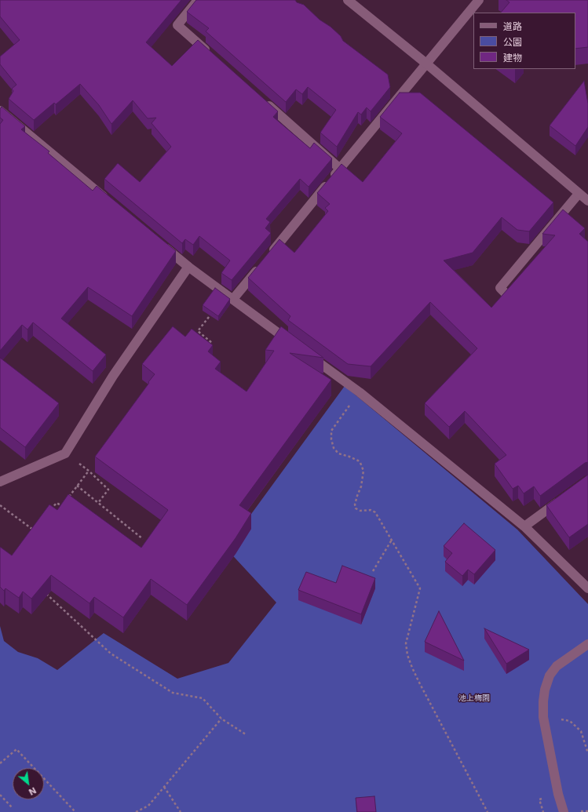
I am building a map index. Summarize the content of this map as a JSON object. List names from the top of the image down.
{
  "parks": ["池上梅園"],
  "legend": ["道路", "公園", "建物"],
  "north": "bottom right"
}
